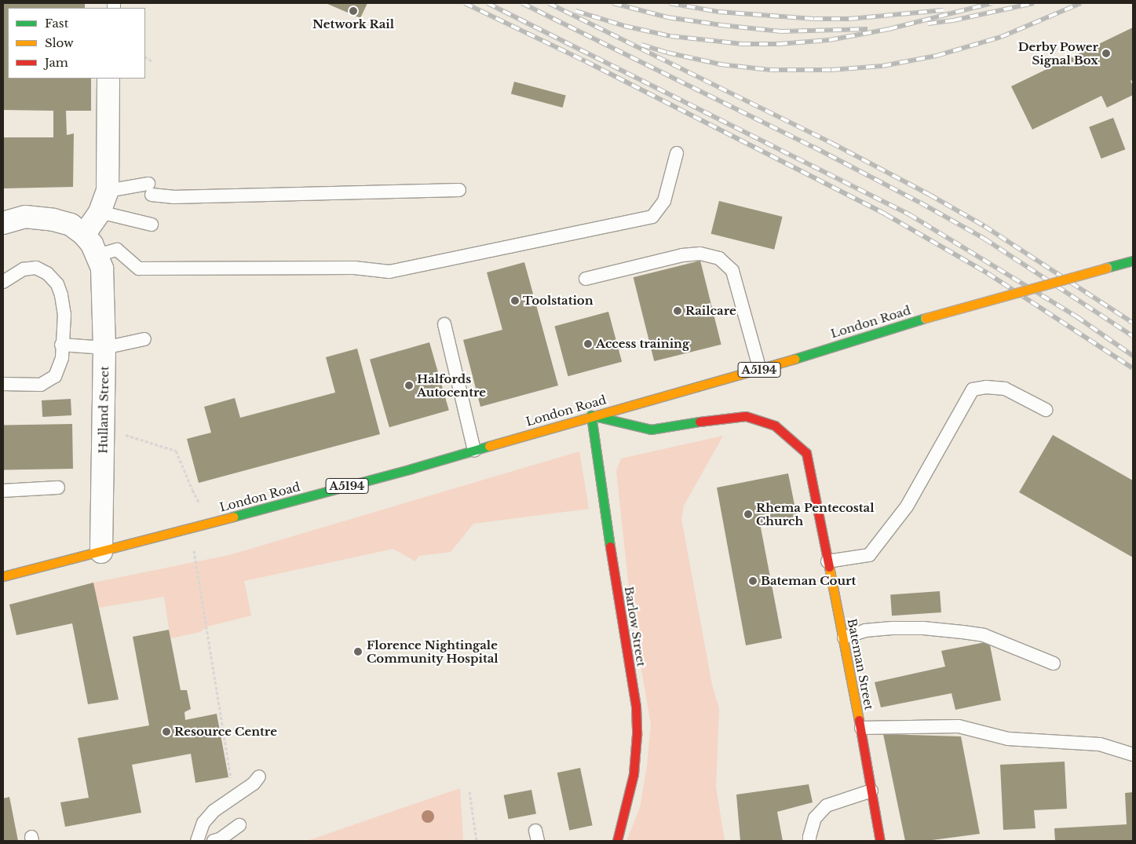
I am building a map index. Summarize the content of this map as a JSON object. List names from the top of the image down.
{
  "streets": {
    "main road": [
      "London Road",
      "A5194",
      "Barlow Street",
      "Bateman Street"
    ],
    "street": ["Hulland Street"]
  },
  "crossings": [
    ["London Road", "Hulland Street"],
    ["London Road", "Barlow Street"],
    ["London Road", "Bateman Street"],
    ["Barlow Street", "Bateman Street"]
  ],
  "places": [
    "Network Rail",
    "Derby Power Signal Box",
    "Toolstation",
    "Railcare",
    "Access training",
    "Halfords Autocentre",
    "Rhema Pentecostal Church",
    "Bateman Court",
    "Florence Nightingale Community Hospital",
    "Resource Centre"
  ],
  "legend": ["Fast", "Slow", "Jam"]
}
